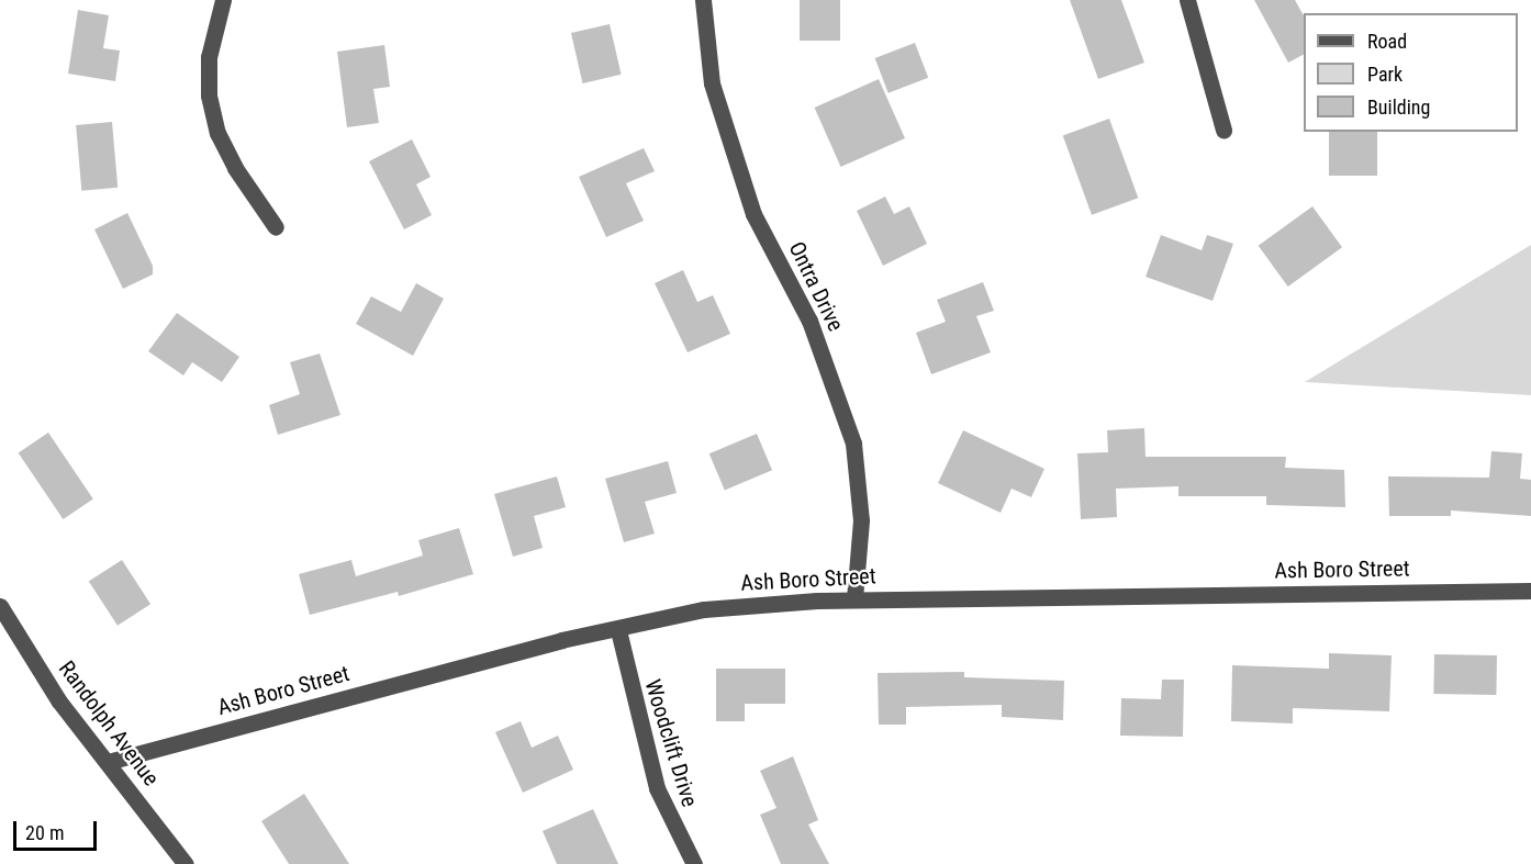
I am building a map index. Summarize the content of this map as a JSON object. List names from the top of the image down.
{
  "streets": {
    "street": [
      "Ontra Drive",
      "Ash Boro Street",
      "Randolph Avenue",
      "Woodclift Drive"
    ]
  },
  "crossings": [
    ["Ontra Drive", "Ash Boro Street"],
    ["Ash Boro Street", "Randolph Avenue"],
    ["Ash Boro Street", "Woodclift Drive"]
  ],
  "legend": ["Road", "Park", "Building"],
  "scale_bar": "20 m"
}
